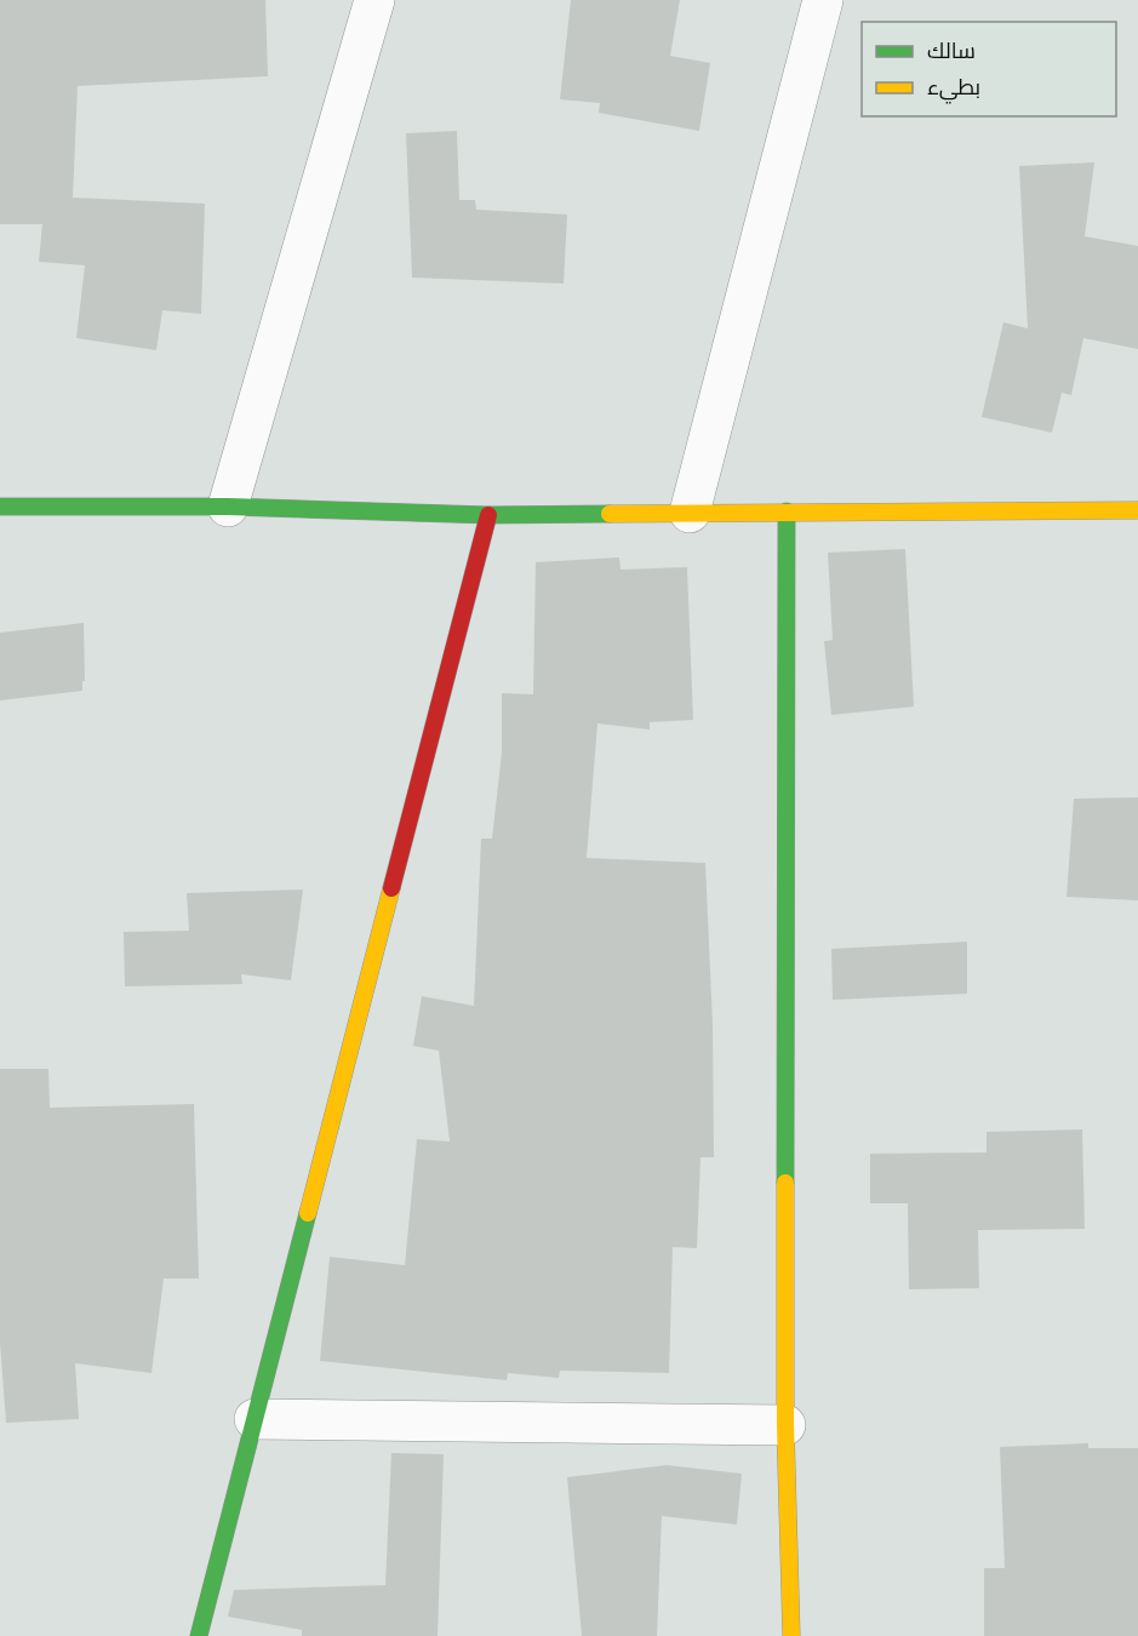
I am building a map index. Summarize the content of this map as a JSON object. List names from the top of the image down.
{
  "legend": ["سالك", "بطيء"]
}
